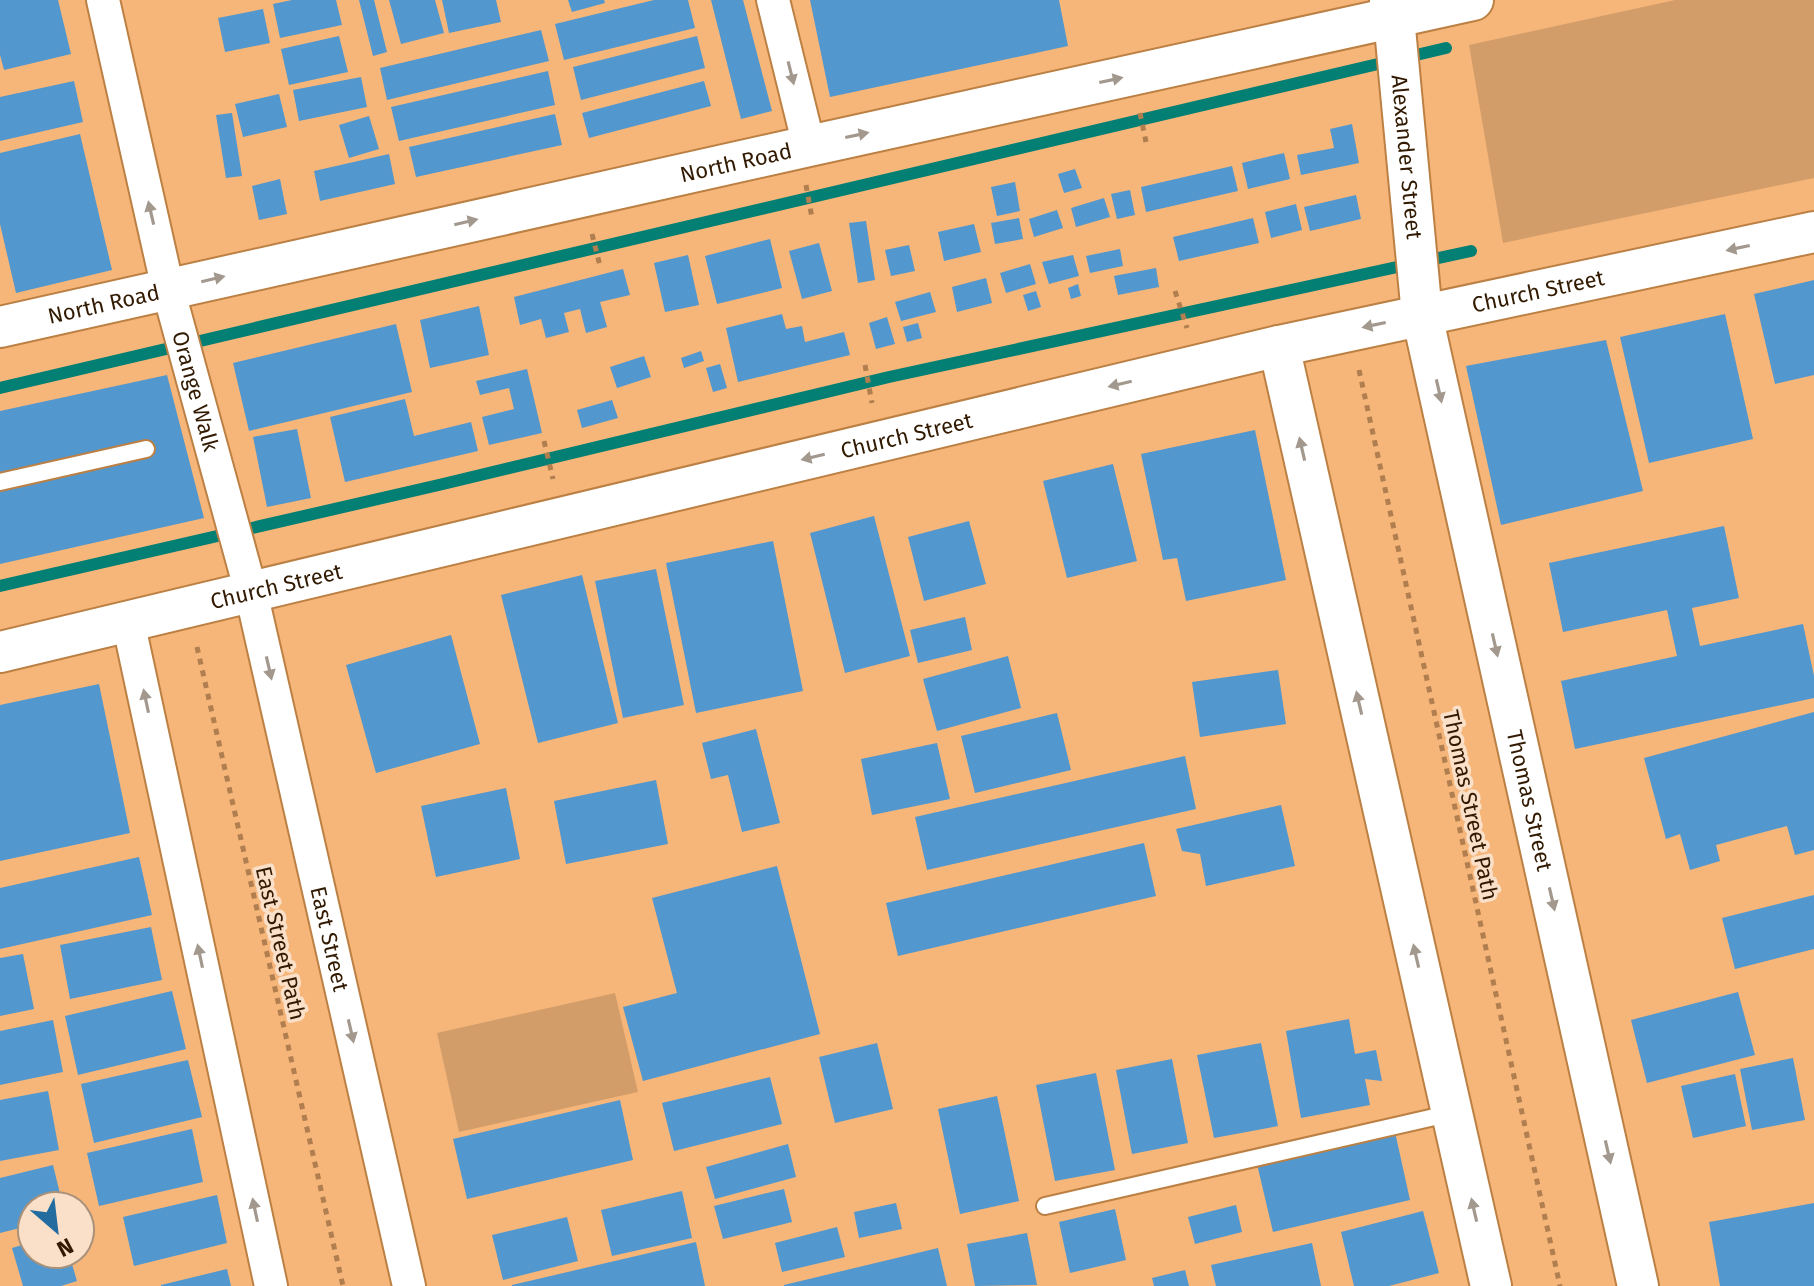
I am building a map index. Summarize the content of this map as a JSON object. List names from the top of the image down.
{
  "streets": {
    "street": [
      "Alexander Street",
      "North Road",
      "Church Street",
      "Orange Walk",
      "Thomas Street",
      "East Street"
    ],
    "path": ["Thomas Street Path", "East Street Path"]
  },
  "crossings": [
    ["Alexander Street", "North Road"],
    ["Alexander Street", "Church Street"],
    ["Alexander Street", "Thomas Street"],
    ["North Road", "Orange Walk"],
    ["Church Street", "Orange Walk"],
    ["Church Street", "Thomas Street"],
    ["Church Street", "Thomas Street Path"],
    ["Church Street", "East Street"],
    ["Church Street", "East Street Path"],
    ["Orange Walk", "East Street"]
  ],
  "one_way": ["North Road", "Church Street", "Orange Walk"],
  "north": "bottom right"
}
